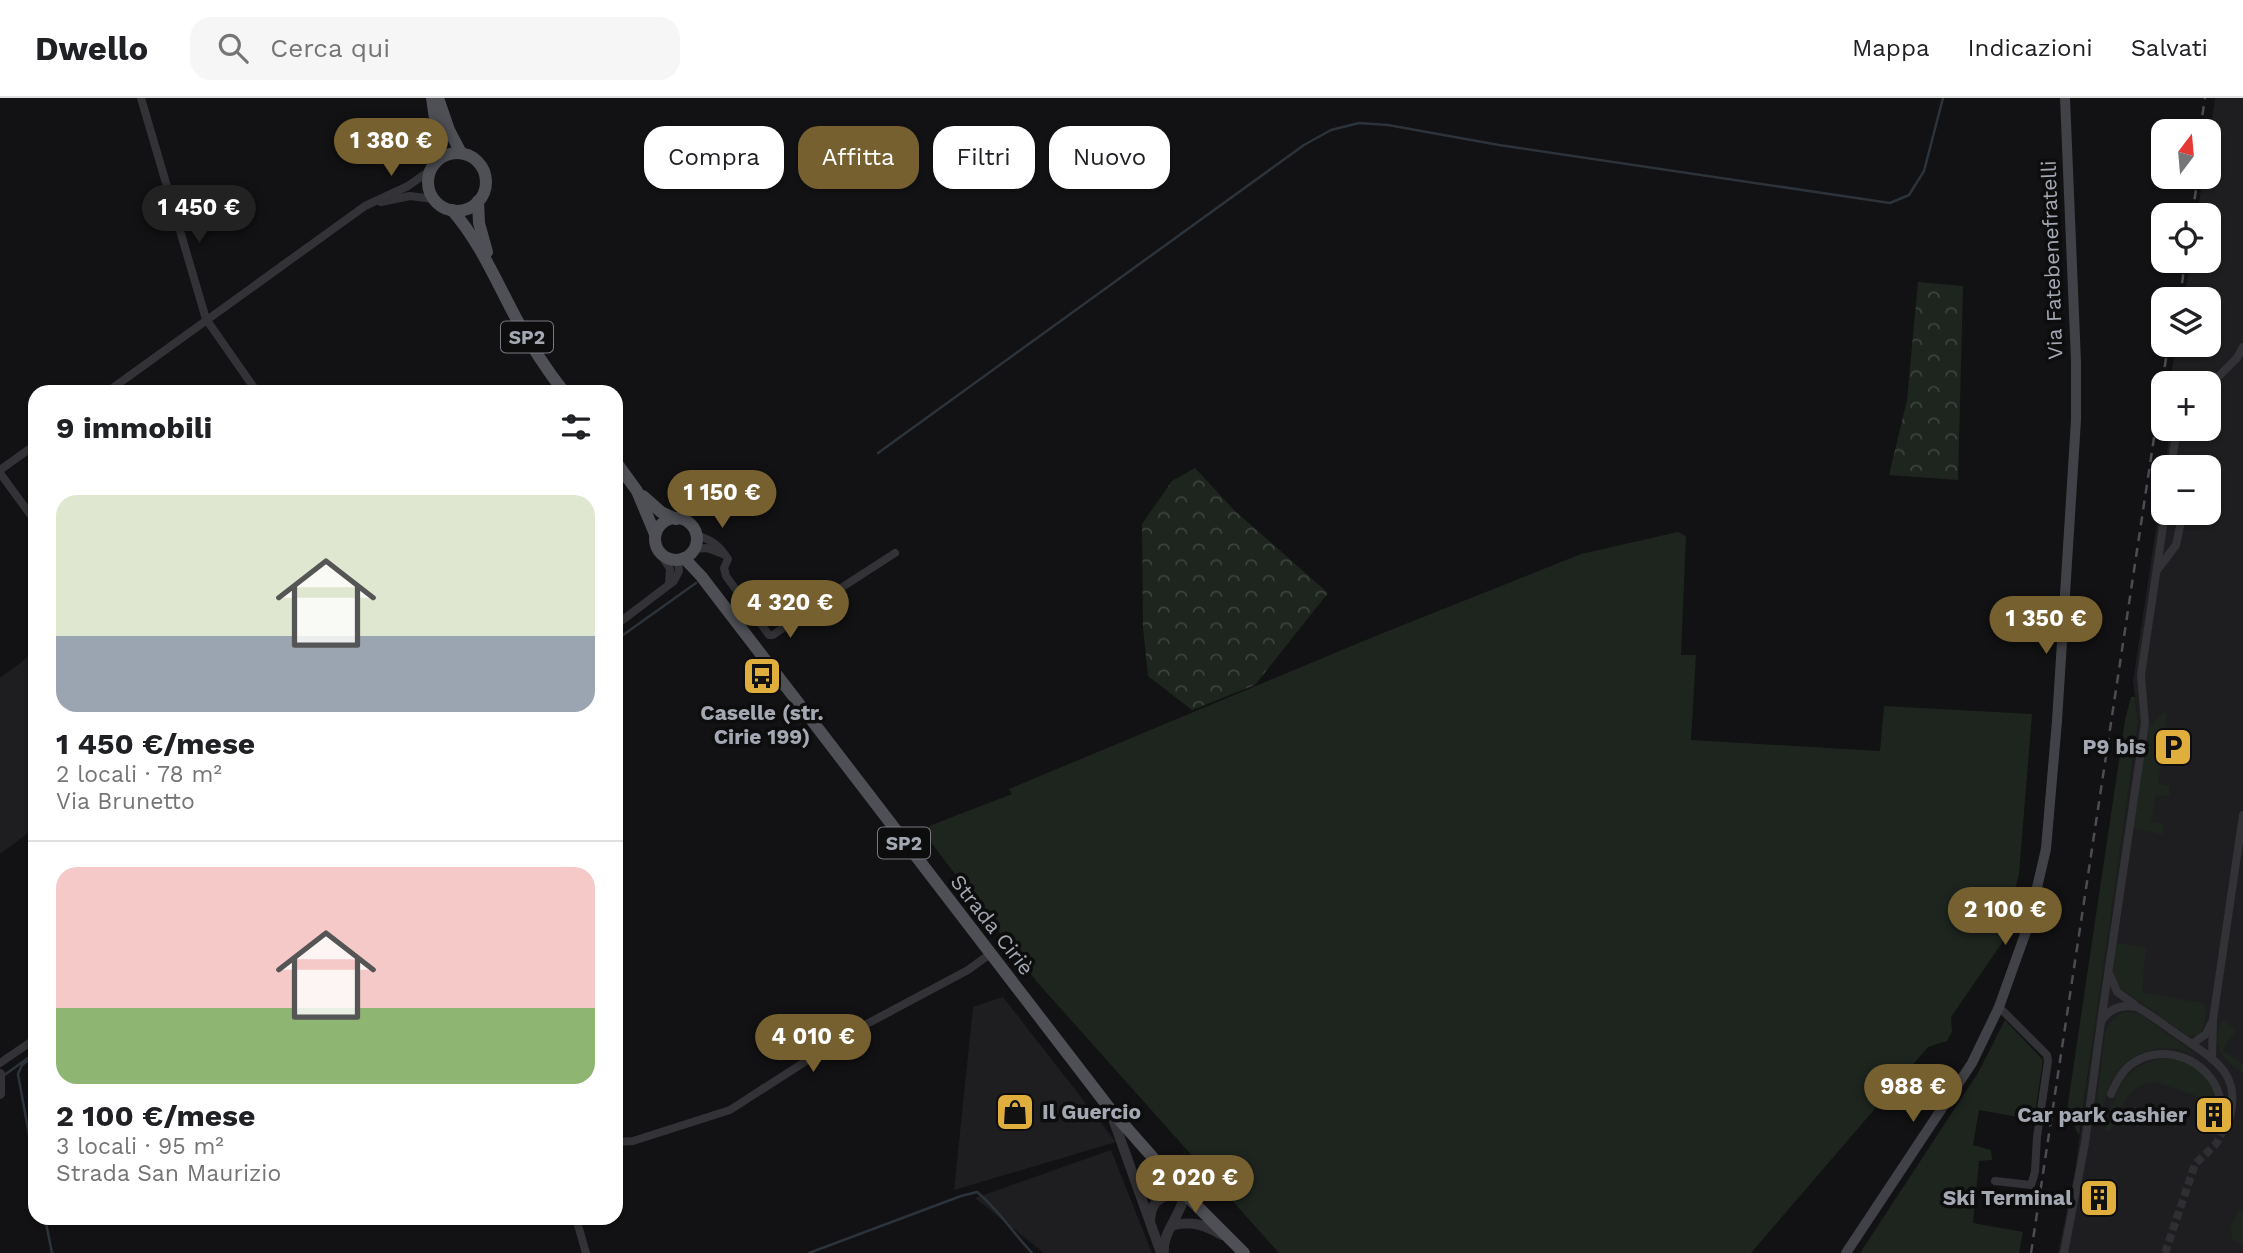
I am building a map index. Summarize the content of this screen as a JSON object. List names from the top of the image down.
{
  "streets": {
    "main road": ["Via Fatebenefratelli", "SP2", "Strada Ciriè"]
  },
  "crossings": [
    ["SP2", "Strada Ciriè"]
  ],
  "places": {
    "bus stop": ["Caselle (str. Cirie 199)"],
    "parking": ["P9 bis"],
    "shop": ["Il Guercio"],
    "building": ["Car park cashier", "Ski Terminal"]
  },
  "north": "top",
  "page": {
    "header": "Dwello",
    "search": "Cerca qui",
    "nav": ["Mappa", "Indicazioni", "Salvati"],
    "price": [
      "1 380 €",
      "1 450 €",
      "1 150 €",
      "4 320 €",
      "1 350 €",
      "2 100 €",
      "4 010 €",
      "988 €",
      "2 020 €"
    ],
    "map_buttons": ["+", "−"],
    "chip": [
      "Compra",
      "Affitta",
      "Filtri",
      "Nuovo"
    ],
    "heading": "9 immobili",
    "list": [
      {
        "name": "1 450 €/mese",
        "note": "2 locali · 78 m² · Via Brunetto"
      },
      {
        "name": "2 100 €/mese",
        "note": "3 locali · 95 m² · Strada San Maurizio"
      }
    ]
  }
}
